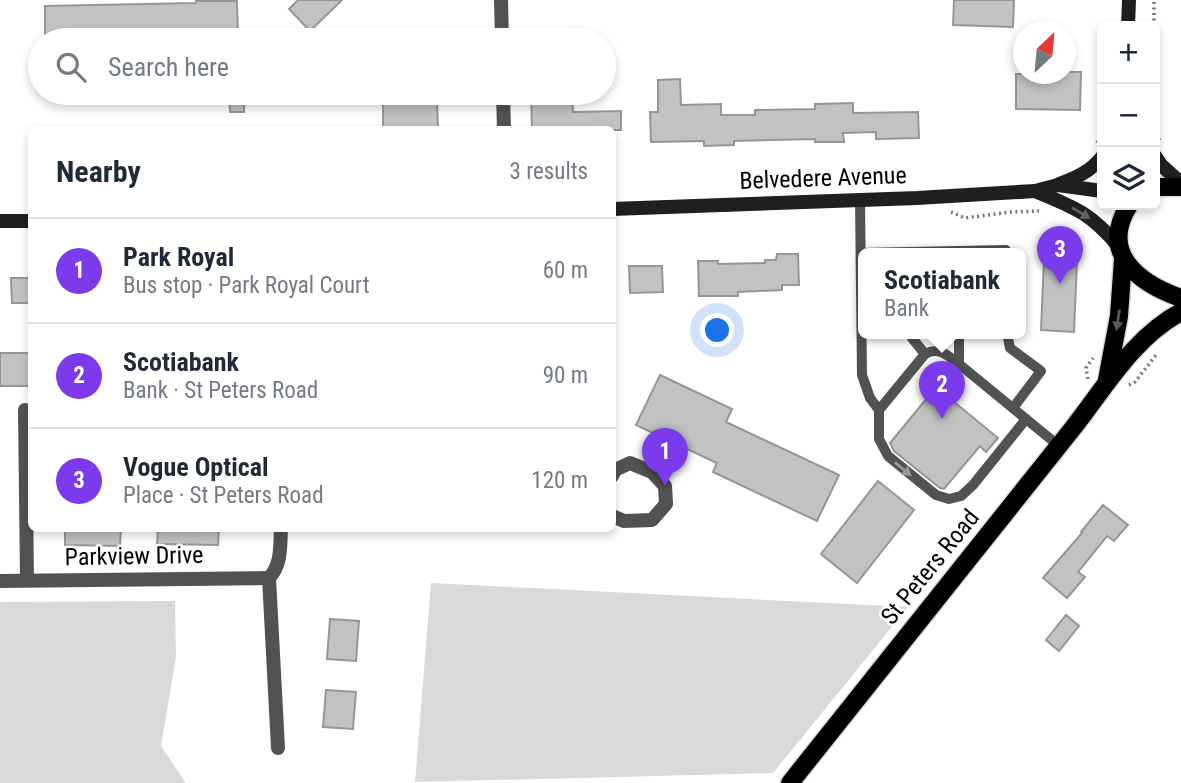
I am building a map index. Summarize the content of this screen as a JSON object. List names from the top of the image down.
{
  "streets": {
    "main road": ["Belvedere Avenue", "St Peters Road"],
    "street": ["Parkview Drive"]
  },
  "crossings": [
    ["Belvedere Avenue", "St Peters Road"]
  ],
  "north": "top right",
  "page": {
    "map_buttons": ["+", "−"],
    "search": "Search here",
    "heading": ["Nearby", "3 results"],
    "list": [
      {
        "mark": "1",
        "name": "Park Royal",
        "note": "Bus stop · Park Royal Court",
        "value": "60 m"
      },
      {
        "mark": "2",
        "name": "Scotiabank",
        "note": "Bank · St Peters Road",
        "value": "90 m"
      },
      {
        "mark": "3",
        "name": "Vogue Optical",
        "note": "Place · St Peters Road",
        "value": "120 m"
      }
    ],
    "pins": ["3", "2", "1"],
    "popup": ["Scotiabank", "Bank"]
  }
}
